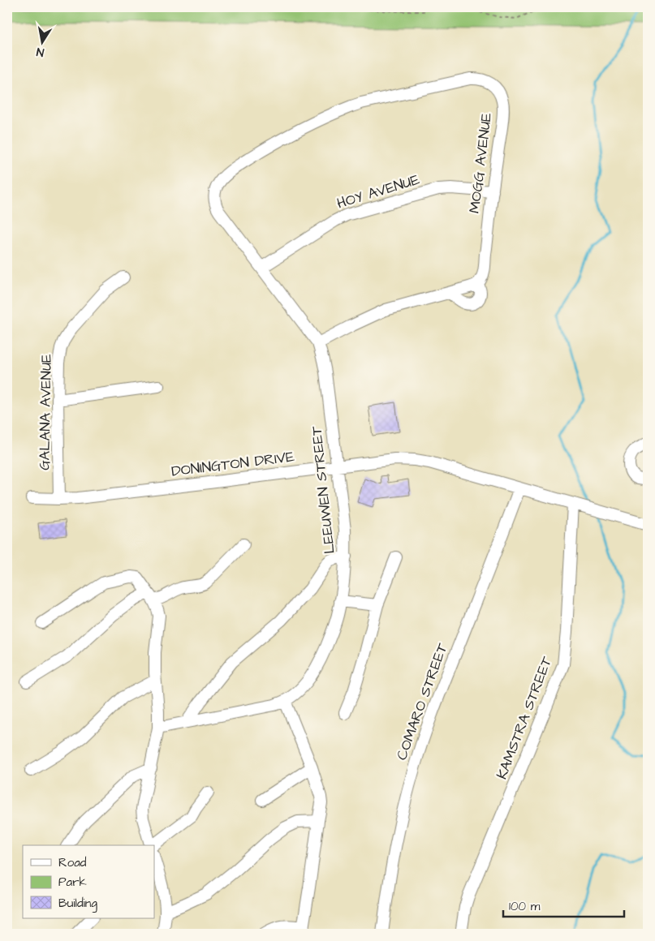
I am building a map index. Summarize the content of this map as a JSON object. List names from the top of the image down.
{
  "streets": {
    "street": [
      "MOGG AVENUE",
      "HOY AVENUE",
      "GALANA AVENUE",
      "DONINGTON DRIVE",
      "LEEUWEN STREET",
      "COMARO STREET",
      "KAMSTRA STREET"
    ]
  },
  "crossings": [
    ["MOGG AVENUE", "HOY AVENUE"],
    ["MOGG AVENUE", "LEEUWEN STREET"],
    ["HOY AVENUE", "LEEUWEN STREET"],
    ["GALANA AVENUE", "DONINGTON DRIVE"],
    ["DONINGTON DRIVE", "LEEUWEN STREET"],
    ["DONINGTON DRIVE", "COMARO STREET"],
    ["DONINGTON DRIVE", "KAMSTRA STREET"]
  ],
  "legend": ["Road", "Park", "Building"],
  "scale_bar": "100 m",
  "north": "bottom"
}
